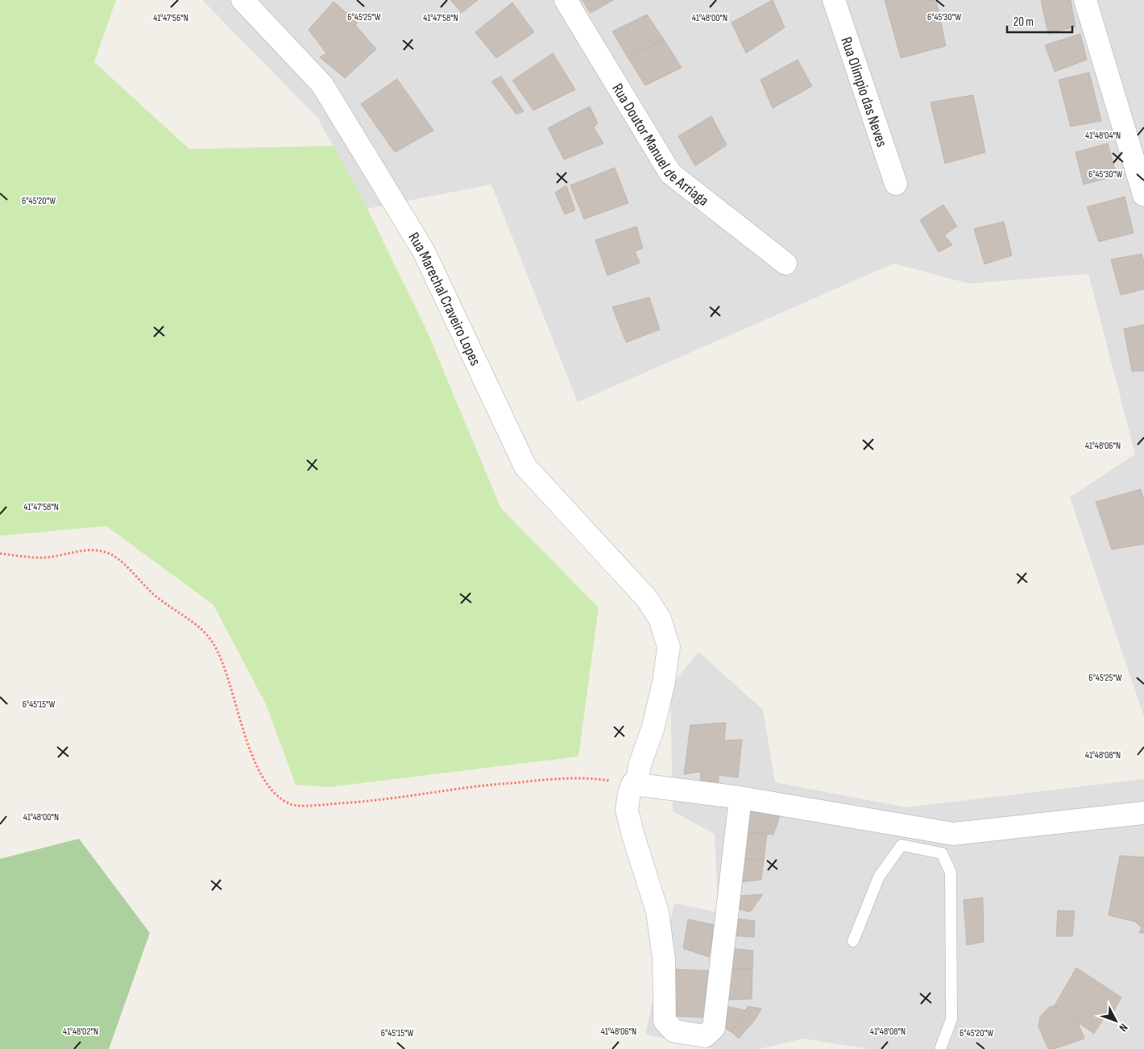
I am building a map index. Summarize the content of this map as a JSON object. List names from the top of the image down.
{
  "streets": {
    "street": ["Rua Olimpio das Neves", "Rua Doutor Manuel de Arriaga", "Rua Marechal Craveiro Lopes"]
  },
  "scale_bar": "20 m",
  "north": "bottom right",
  "coordinates": [
    "6°45'25\"W",
    "6°45'30\"W",
    "41°47'58\"N",
    "41°47'56\"N",
    "41°48'00\"N",
    "41°48'04\"N",
    "6°45'20\"W",
    "41°48'06\"N",
    "6°45'15\"W",
    "41°48'08\"N",
    "41°48'02\"N"
  ]
}
